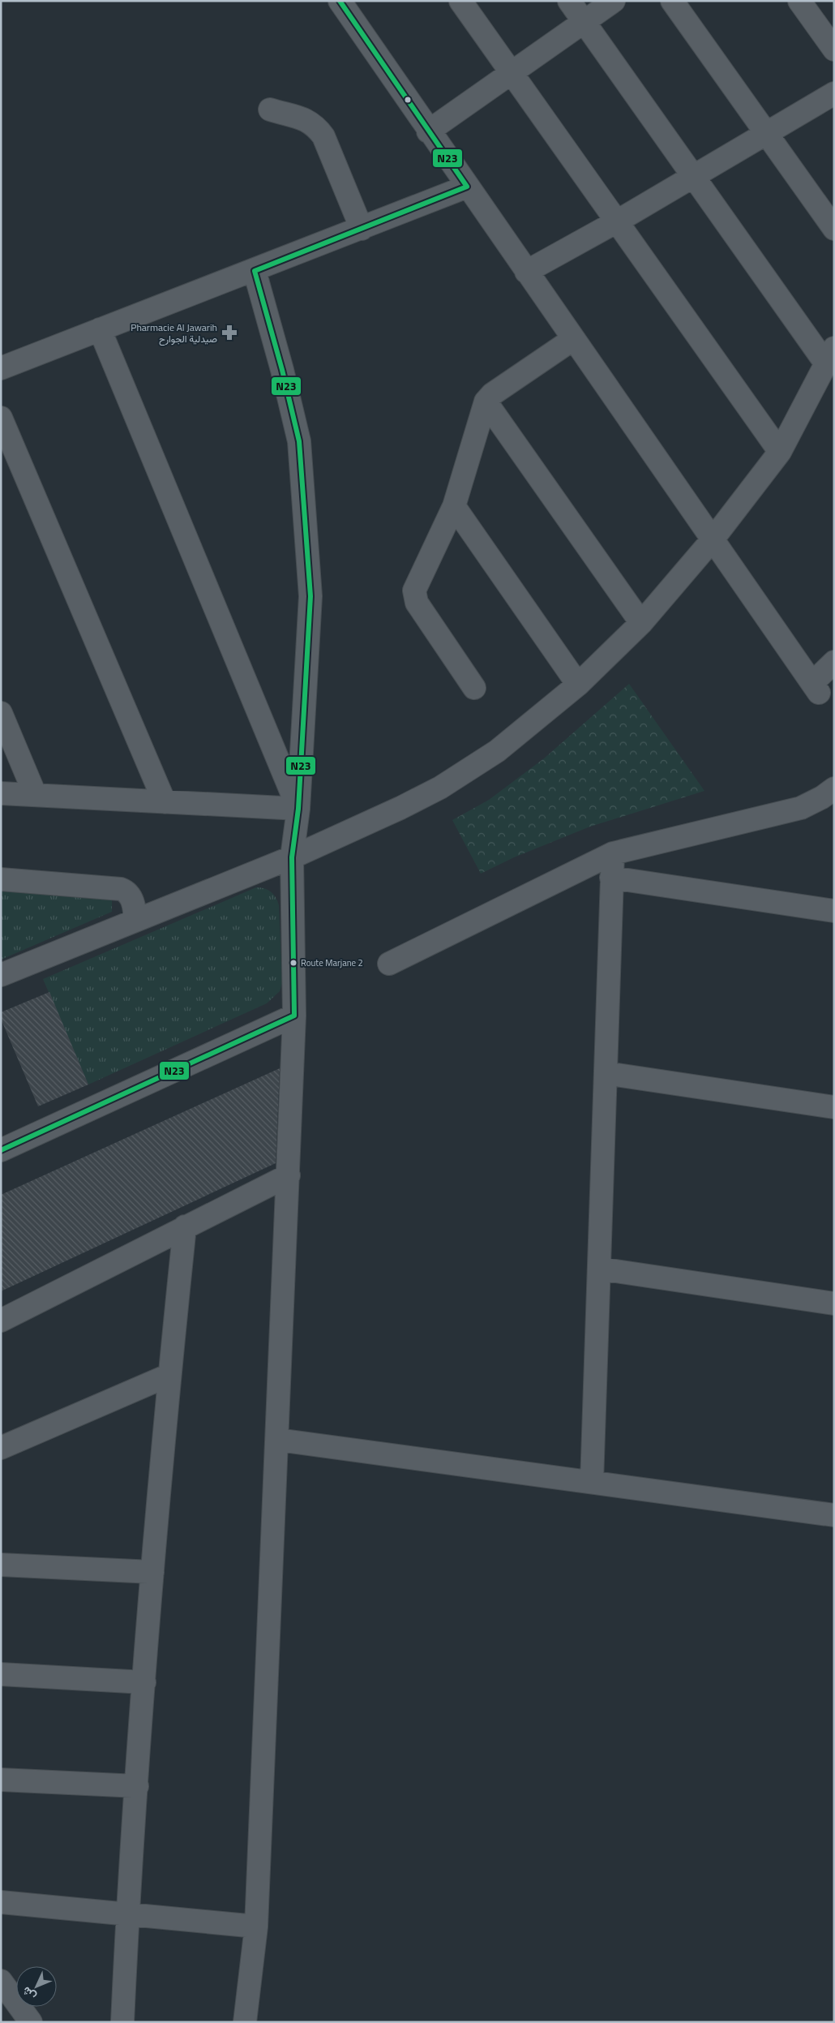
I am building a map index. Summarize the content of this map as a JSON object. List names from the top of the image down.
{
  "places": {
    "pharmacy": ["Pharmacie Al Jawarih صيدلية الجوارح"],
    "other": ["Route Marjane 2"]
  },
  "lines": ["transit line N23"],
  "north": "bottom left"
}
